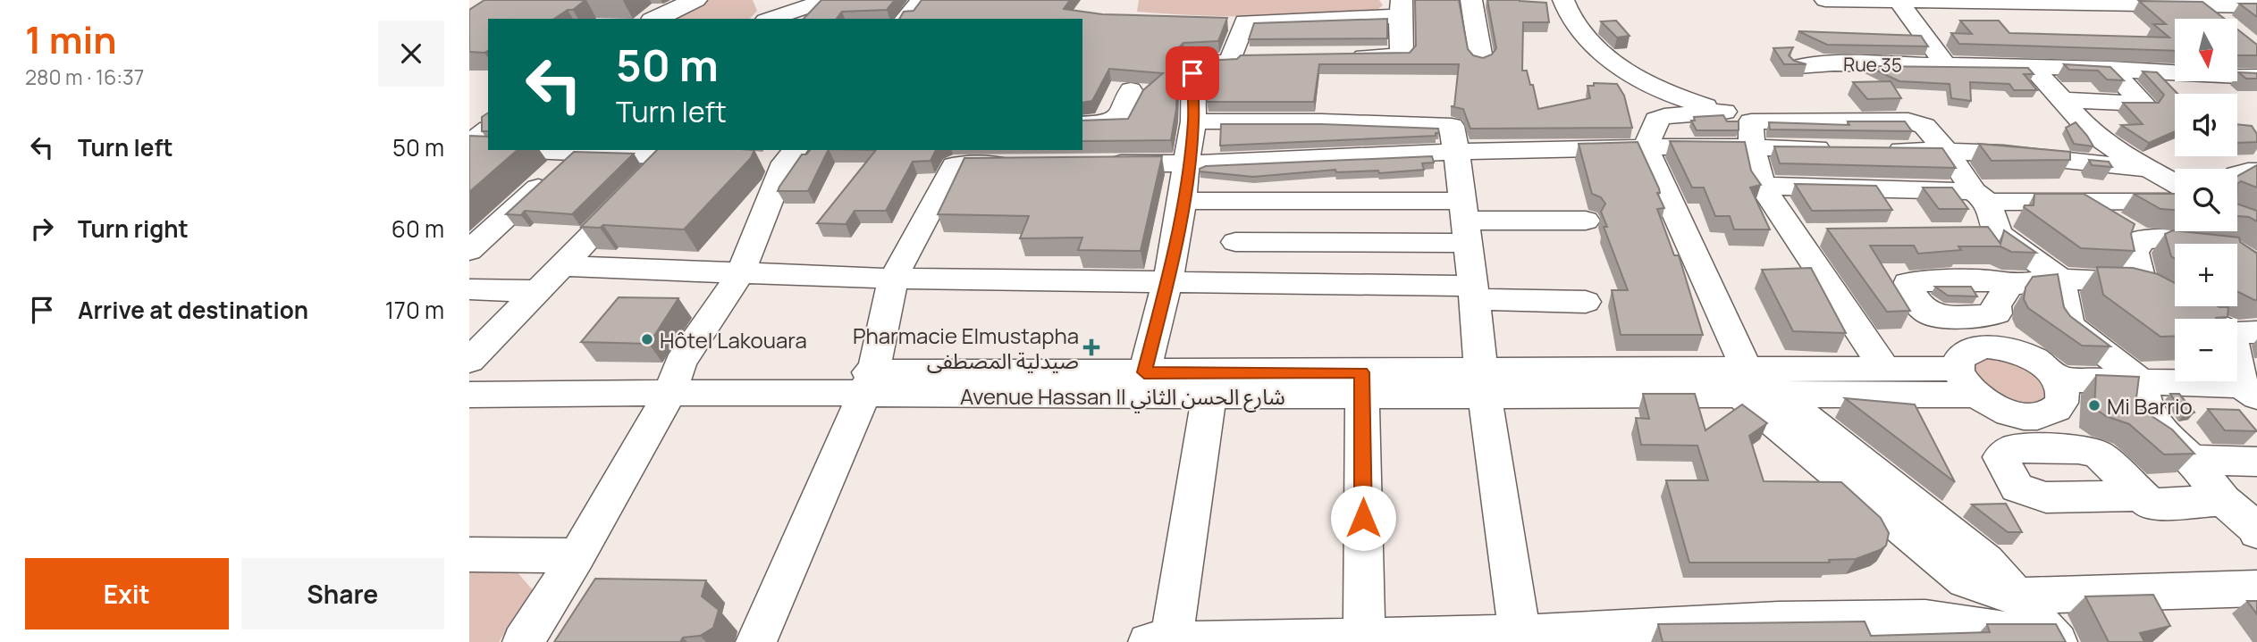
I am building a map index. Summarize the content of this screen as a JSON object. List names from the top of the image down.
{
  "streets": {
    "street": ["Rue 35", "Avenue Hassan II شارع الحسن الثاني"]
  },
  "places": {
    "other": ["Hôtel Lakouara", "Mi Barrio"],
    "health": ["Pharmacie Elmustapha صيدلية المصطفى"]
  },
  "north": "bottom",
  "page": {
    "heading": ["1 min", "280 m · 16:37"],
    "map_buttons": ["+", "−"],
    "turn": ["50 m", "Turn left"],
    "list": [
      {
        "name": "Turn left",
        "value": "50 m"
      },
      {
        "name": "Turn right",
        "value": "60 m"
      },
      {
        "name": "Arrive at destination",
        "value": "170 m"
      }
    ],
    "buttons": ["Exit", "Share"]
  }
}
